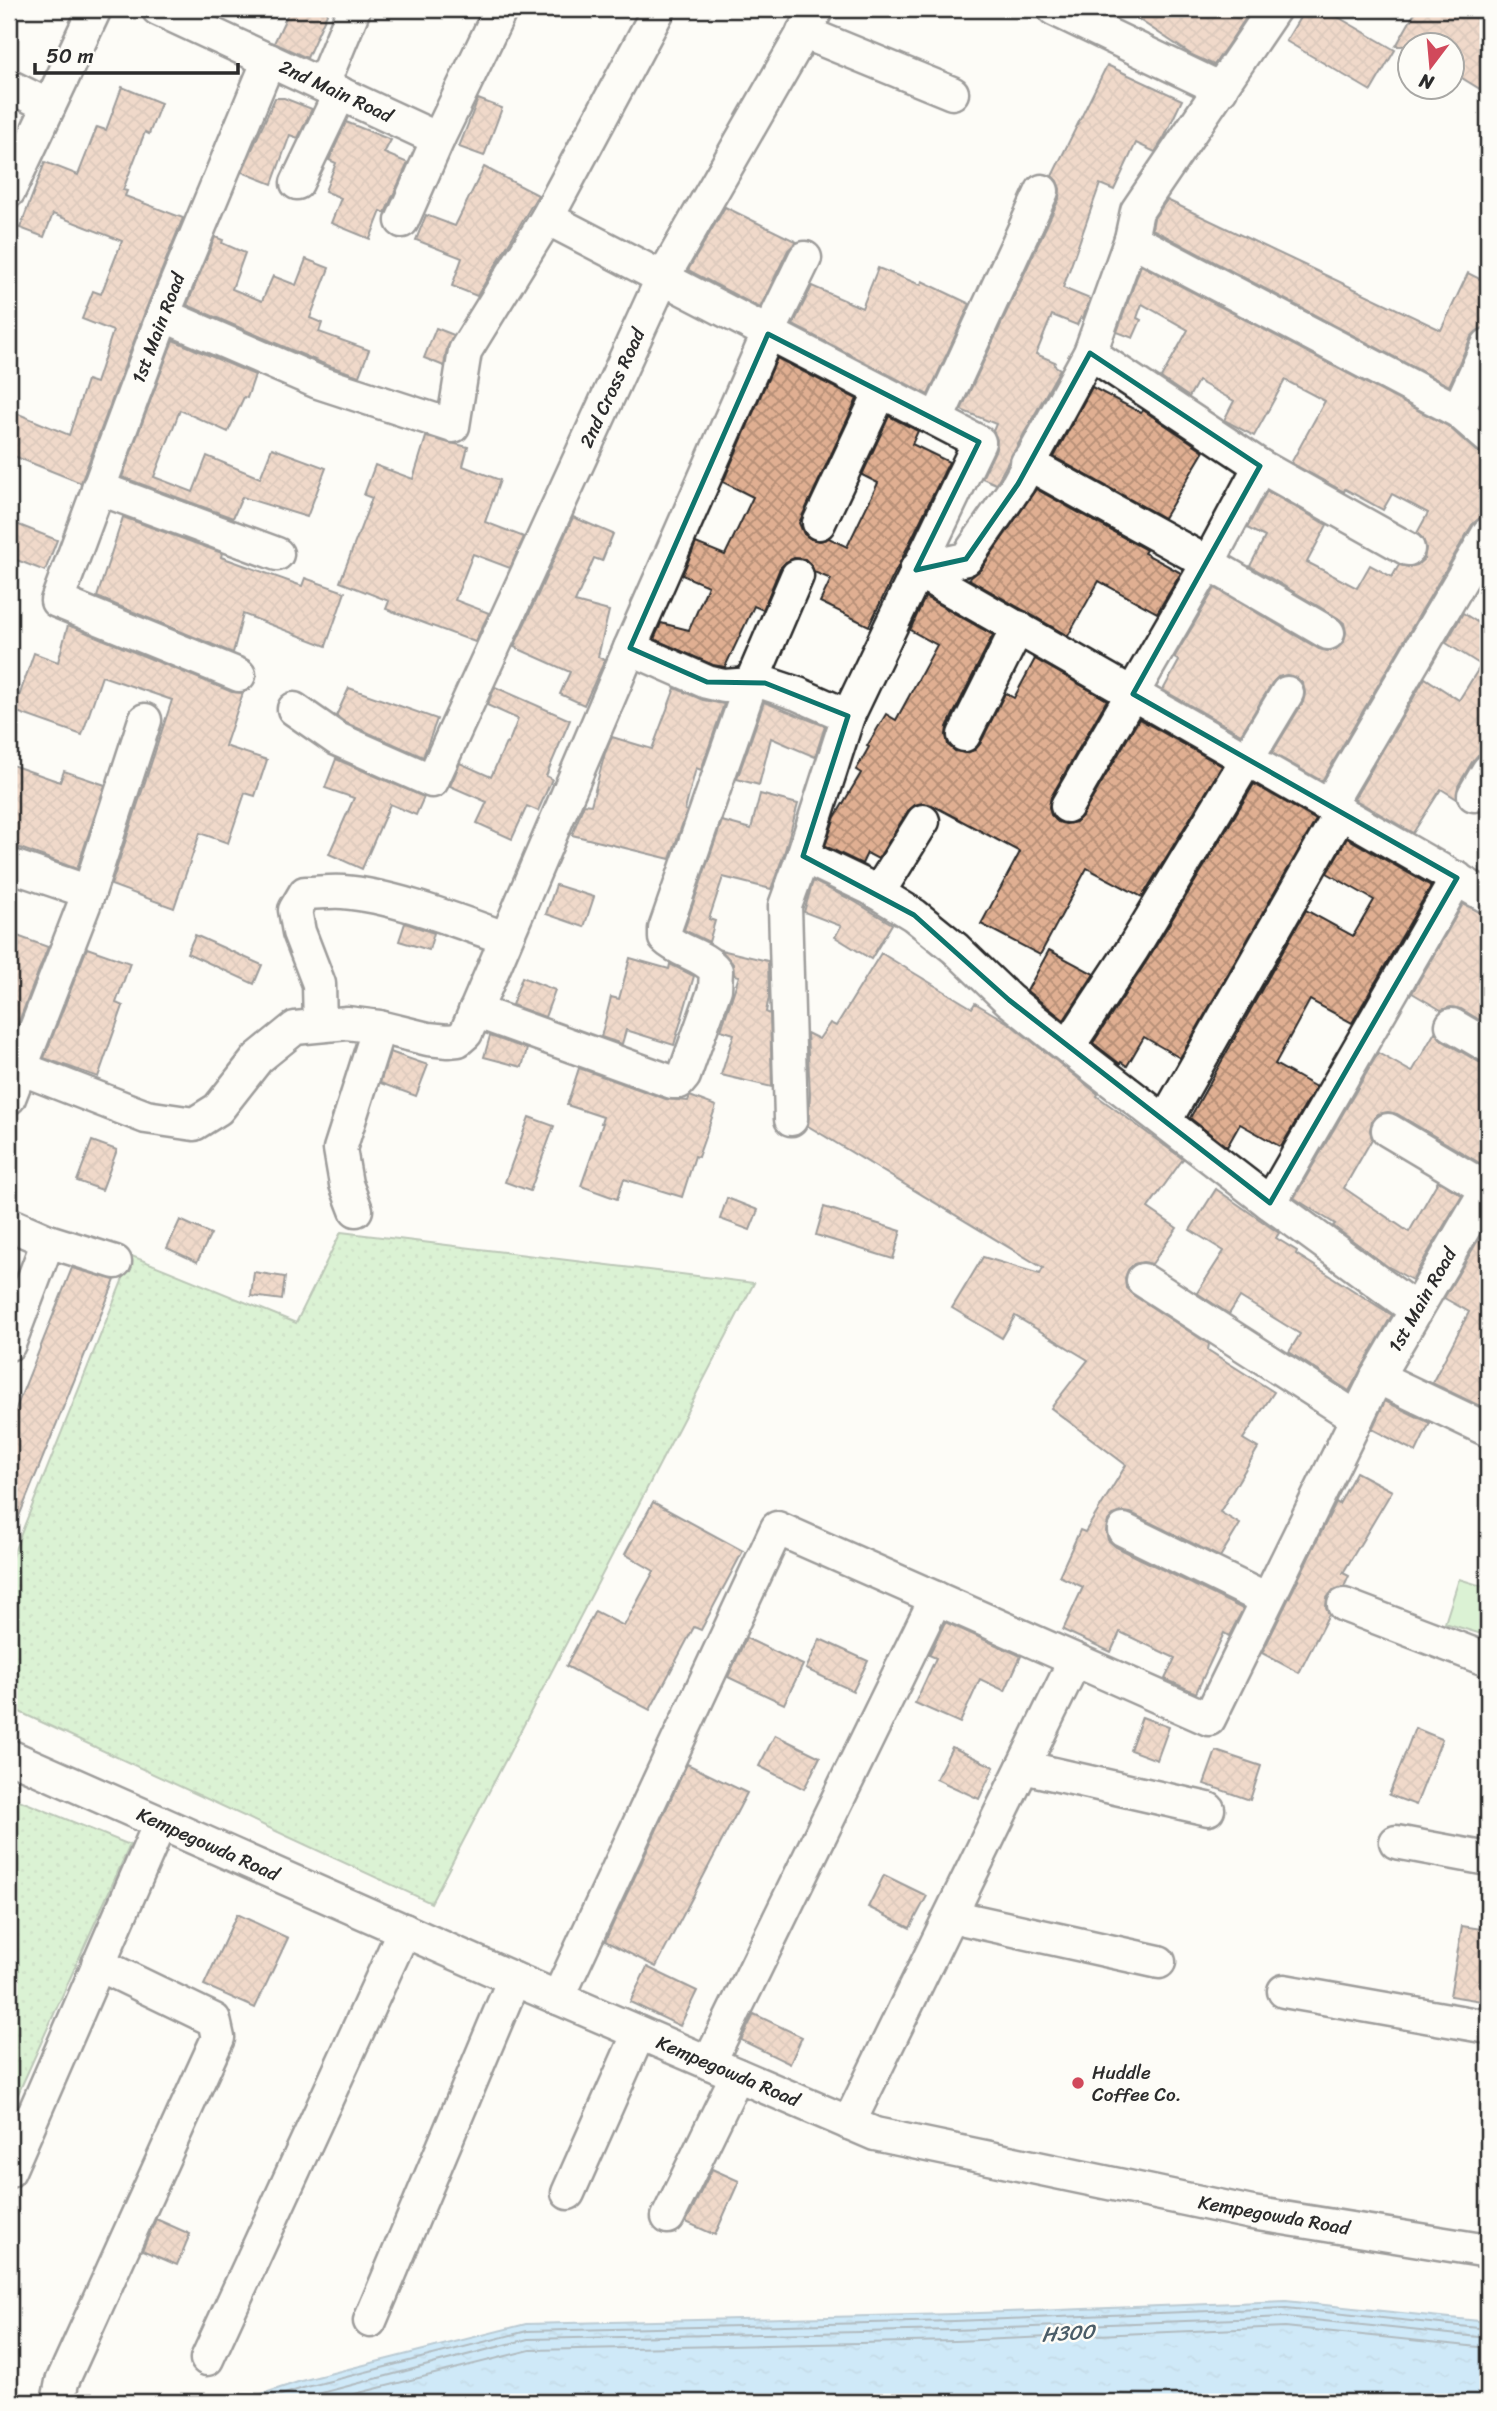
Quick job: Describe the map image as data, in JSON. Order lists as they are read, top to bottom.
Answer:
{
  "streets": {
    "street": [
      "2nd Main Road",
      "1st Main Road",
      "2nd Cross Road",
      "Kempegowda Road"
    ]
  },
  "crossings": [
    ["2nd Main Road", "1st Main Road"]
  ],
  "water": ["H300"],
  "places": ["Huddle Coffee Co."],
  "scale_bar": "50 m",
  "north": "bottom"
}
